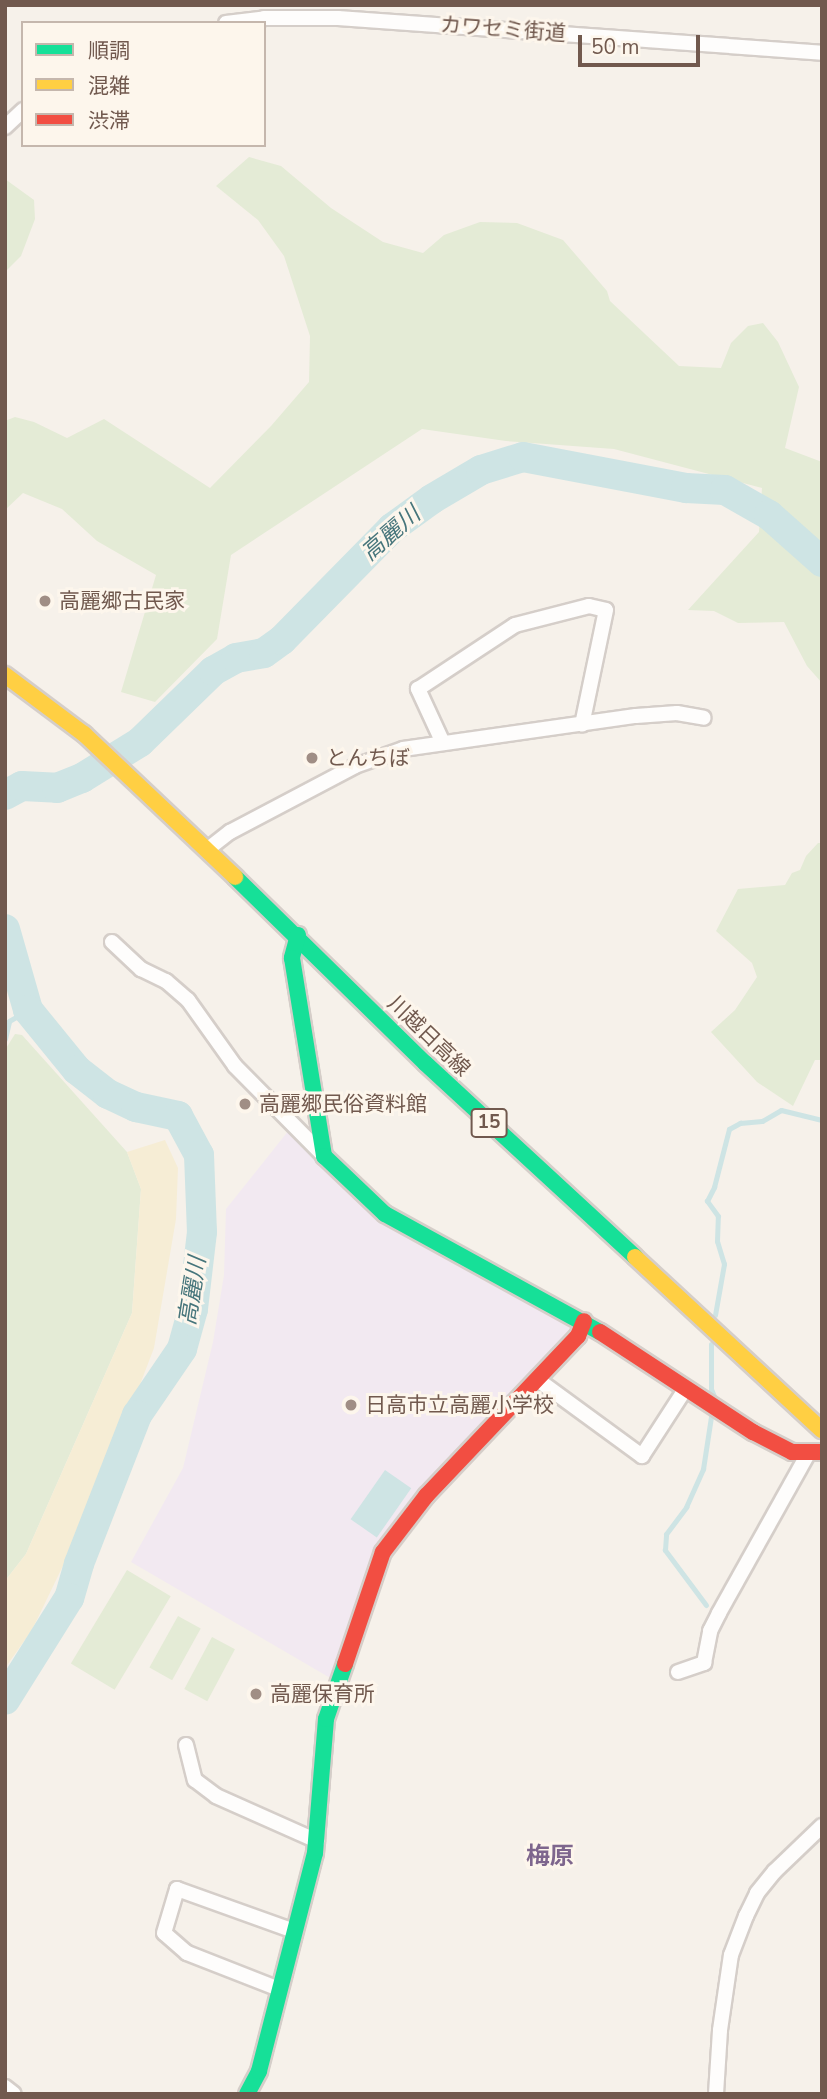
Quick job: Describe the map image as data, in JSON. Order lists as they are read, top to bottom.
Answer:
{
  "streets": {
    "street": ["カワセミ街道", "川越日高線", "15"]
  },
  "districts": ["梅原"],
  "water": ["高麗川"],
  "places": [
    "高麗郷古民家",
    "とんちぼ",
    "高麗郷民俗資料館",
    "日高市立高麗小学校",
    "高麗保育所"
  ],
  "legend": ["順調", "混雑", "渋滞"],
  "scale_bar": "50 m"
}
